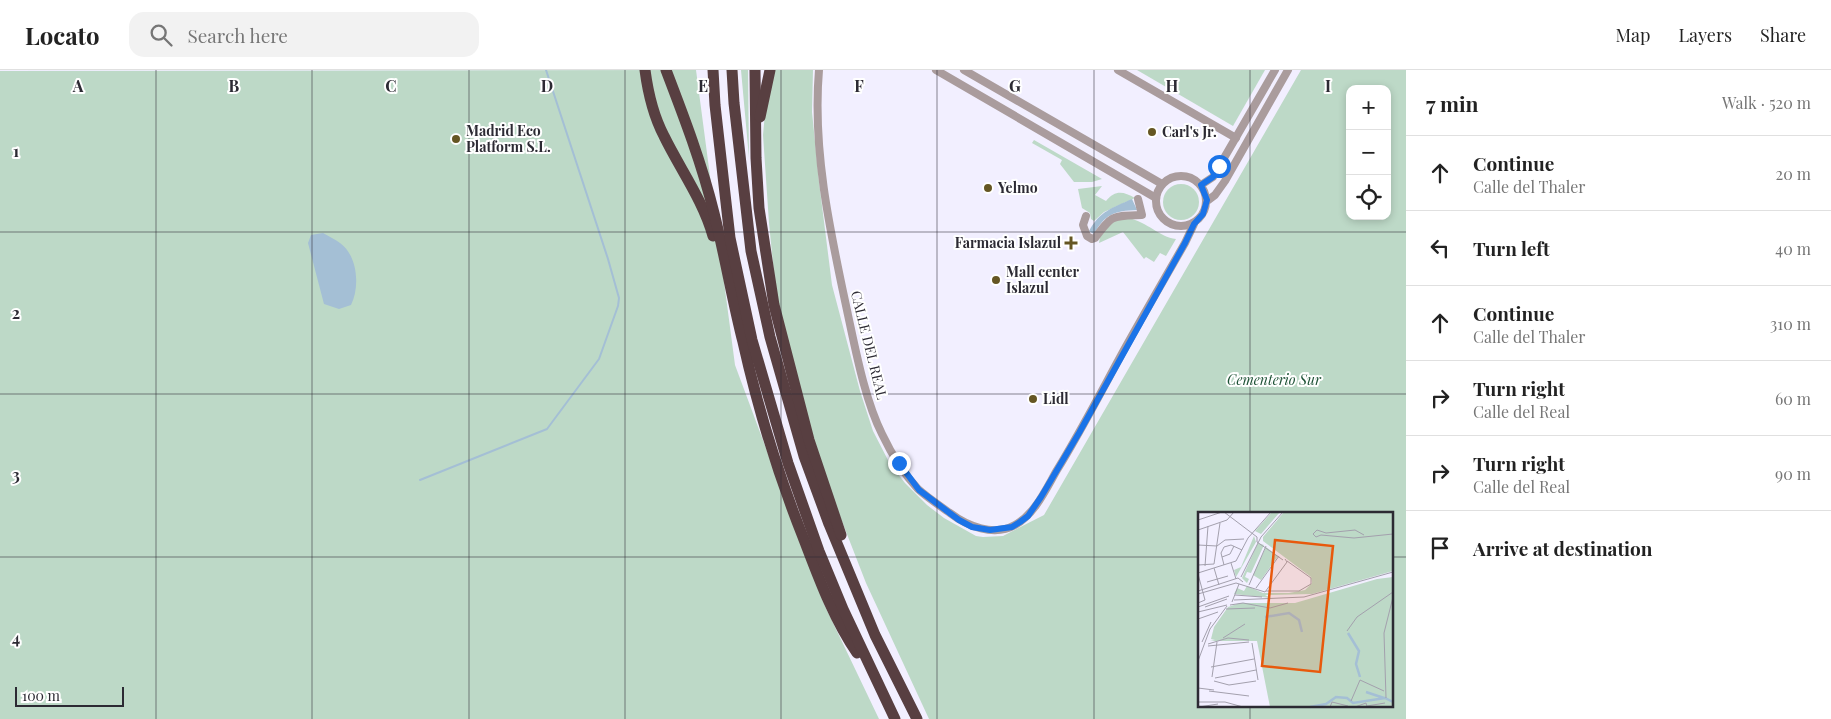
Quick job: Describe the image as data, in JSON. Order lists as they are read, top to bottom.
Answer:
{
  "streets": {
    "street": ["CALLE DEL REAL"]
  },
  "parks": ["Cementerio Sur"],
  "places": {
    "other": [
      "Carl's Jr.",
      "Madrid Eco Platform S.L.",
      "Yelmo",
      "Mall center Islazul",
      "Lidl"
    ],
    "health": ["Farmacia Islazul"]
  },
  "scale_bar": "100 m",
  "page": {
    "header": "Locato",
    "search": "Search here",
    "nav": ["Map", "Layers", "Share"],
    "heading": ["7 min", "Walk · 520 m"],
    "map_buttons": ["+", "−"],
    "list": [
      ["Continue", "Calle del Thaler", "20 m"],
      ["Turn left", "40 m"],
      ["Continue", "Calle del Thaler", "310 m"],
      ["Turn right", "Calle del Real", "60 m"],
      ["Turn right", "Calle del Real", "90 m"],
      "Arrive at destination"
    ],
    "scale": "100 m"
  },
  "grid": {
    "columns": [
      "A",
      "B",
      "C",
      "D",
      "E",
      "F",
      "G",
      "H",
      "I"
    ],
    "rows": [
      "1",
      "2",
      "3",
      "4"
    ]
  }
}
